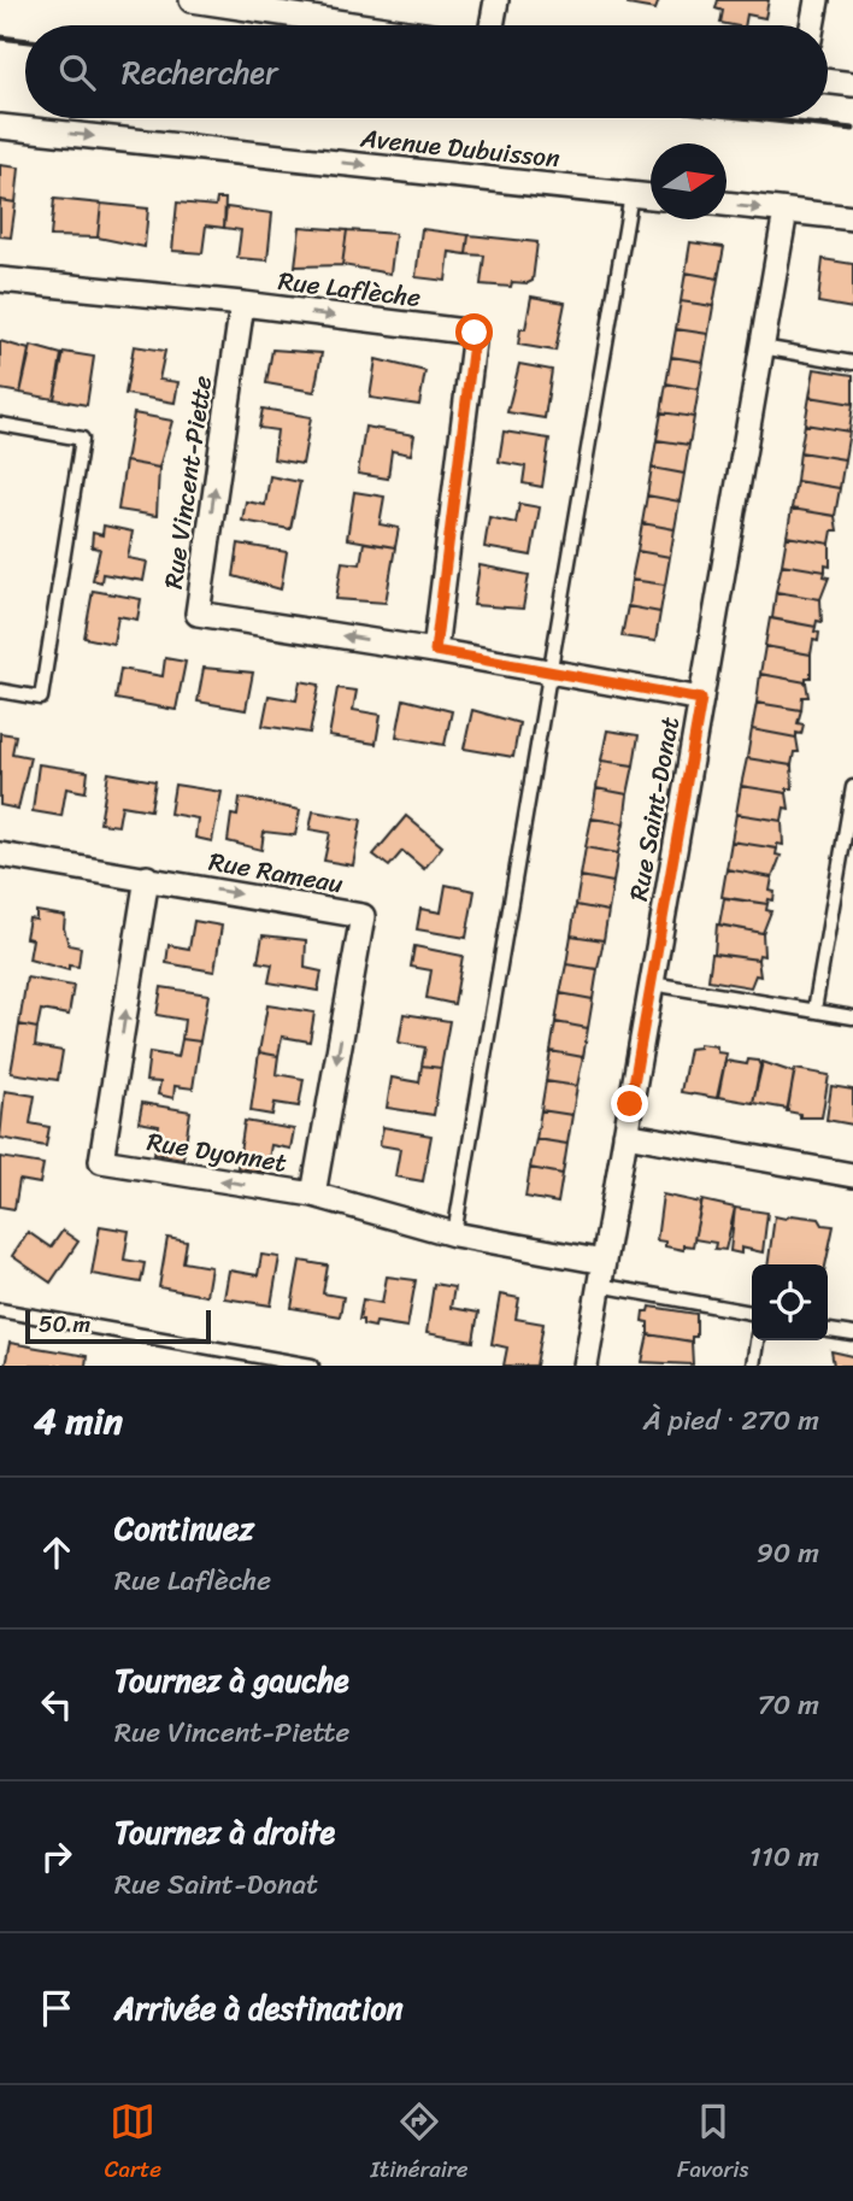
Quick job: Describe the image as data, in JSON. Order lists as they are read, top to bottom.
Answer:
{
  "streets": {
    "street": [
      "Avenue Dubuisson",
      "Rue Laflèche",
      "Rue Vincent-Piette",
      "Rue Saint-Donat",
      "Rue Rameau",
      "Rue Dyonnet"
    ]
  },
  "crossings": [
    ["Rue Laflèche", "Rue Vincent-Piette"],
    ["Rue Vincent-Piette", "Rue Saint-Donat"],
    ["Rue Saint-Donat", "Rue Dyonnet"],
    ["Rue Rameau", "Rue Dyonnet"]
  ],
  "one_way": ["Avenue Dubuisson"],
  "scale_bar": "50 m",
  "north": "right",
  "page": {
    "search": "Rechercher",
    "scale": "50 m",
    "heading": ["4 min", "À pied · 270 m"],
    "list": [
      ["Continuez", "Rue Laflèche", "90 m"],
      ["Tournez à gauche", "Rue Vincent-Piette", "70 m"],
      ["Tournez à droite", "Rue Saint-Donat", "110 m"],
      "Arrivée à destination"
    ],
    "nav": ["Carte", "Itinéraire", "Favoris"]
  }
}
